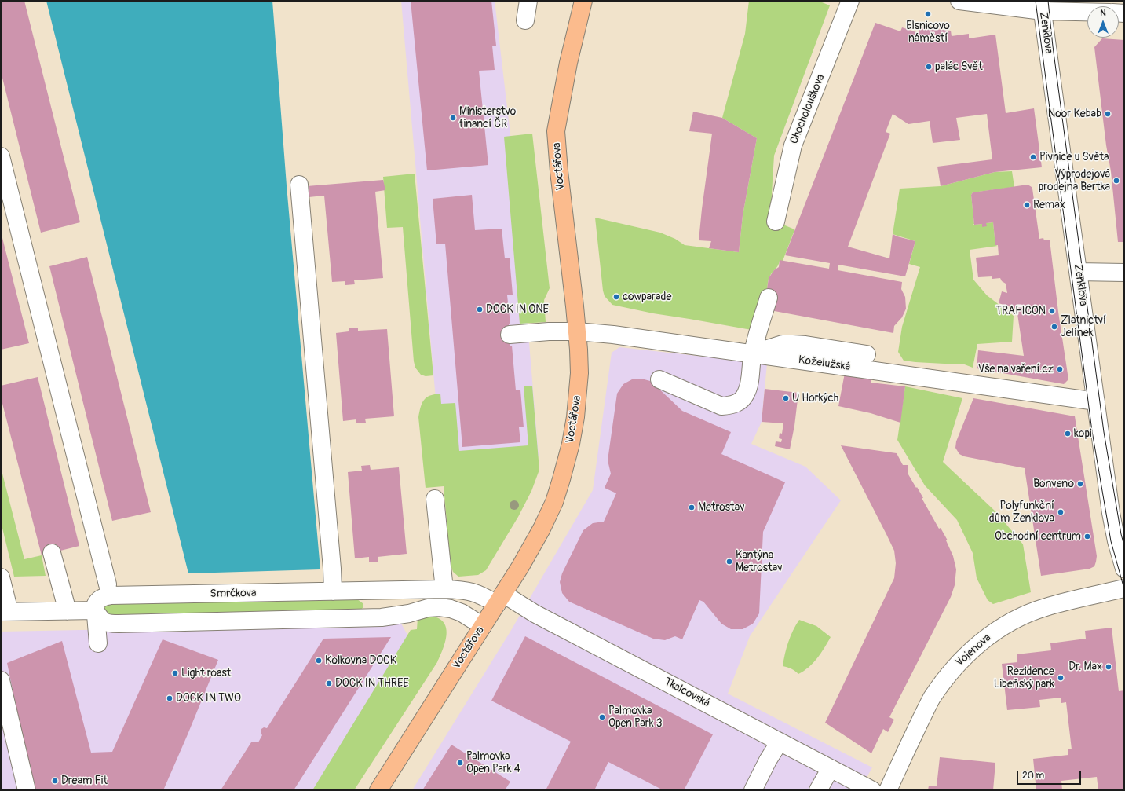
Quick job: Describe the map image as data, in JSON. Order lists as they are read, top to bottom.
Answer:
{
  "streets": {
    "main road": ["Voctářova"],
    "street": [
      "Zenklova",
      "Chocholouškova",
      "Koželužská",
      "Smrčkova",
      "Vojenova",
      "Tkalcovská"
    ]
  },
  "crossings": [
    ["Zenklova", "Koželužská"],
    ["Voctářova", "Koželužská"],
    ["Voctářova", "Smrčkova"],
    ["Voctářova", "Tkalcovská"],
    ["Smrčkova", "Tkalcovská"]
  ],
  "places": [
    "Elsnicovo náměstí",
    "palác Svět",
    "Noor Kebab",
    "Ministerstvo financí ČR",
    "Pivnice u Světa",
    "Výprodejová prodejna Bertka",
    "Remax",
    "cowparade",
    "DOCK IN ONE",
    "TRAFICON",
    "Zlatnictví Jelínek",
    "Vše na vaření.cz",
    "U Horkých",
    "kopi",
    "Bonveno",
    "Metrostav",
    "Polyfunkční dům Zenklova",
    "Obchodní centrum",
    "Kantýna Metrostav",
    "Kolkovna DOCK",
    "Dr. Max",
    "Light roast",
    "Rezidence Libeňský park",
    "DOCK IN THREE",
    "DOCK IN TWO",
    "Palmovka Open Park 3",
    "Palmovka Open Park 4",
    "Dream Fit"
  ],
  "scale_bar": "20 m",
  "north": "top"
}
